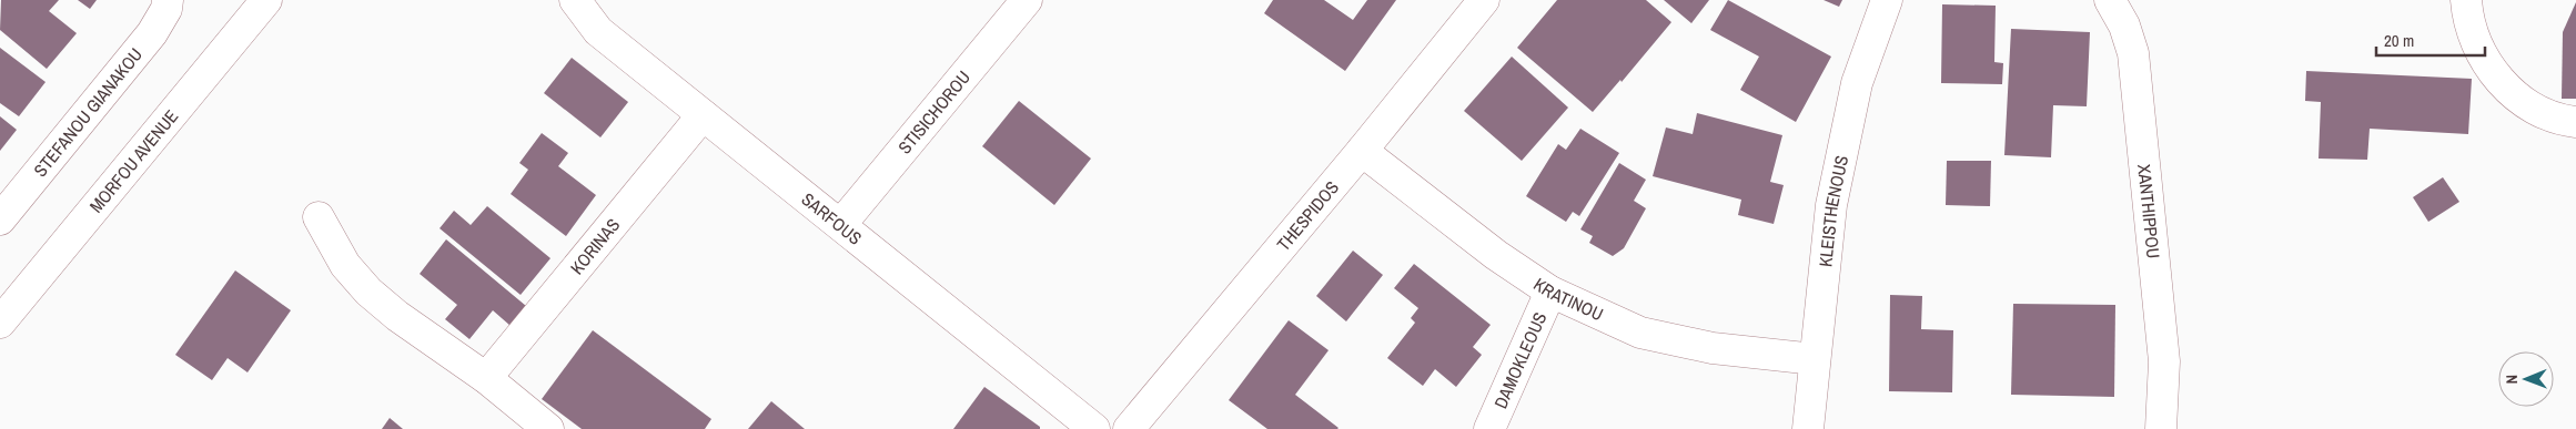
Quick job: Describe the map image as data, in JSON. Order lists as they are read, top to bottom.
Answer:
{
  "streets": {
    "street": [
      "STEFANOU GIANAKOU",
      "STISICHOROU",
      "MORFOU AVENUE",
      "KLEISTHENOUS",
      "XANTHIPPOU",
      "THESPIDOS",
      "SARFOUS",
      "KORINAS",
      "KRATINOU",
      "DAMOKLEOUS"
    ]
  },
  "crossings": [
    ["STISICHOROU", "SARFOUS"],
    ["KLEISTHENOUS", "KRATINOU"],
    ["THESPIDOS", "KRATINOU"],
    ["SARFOUS", "KORINAS"],
    ["KRATINOU", "DAMOKLEOUS"]
  ],
  "scale_bar": "20 m",
  "north": "left"
}
